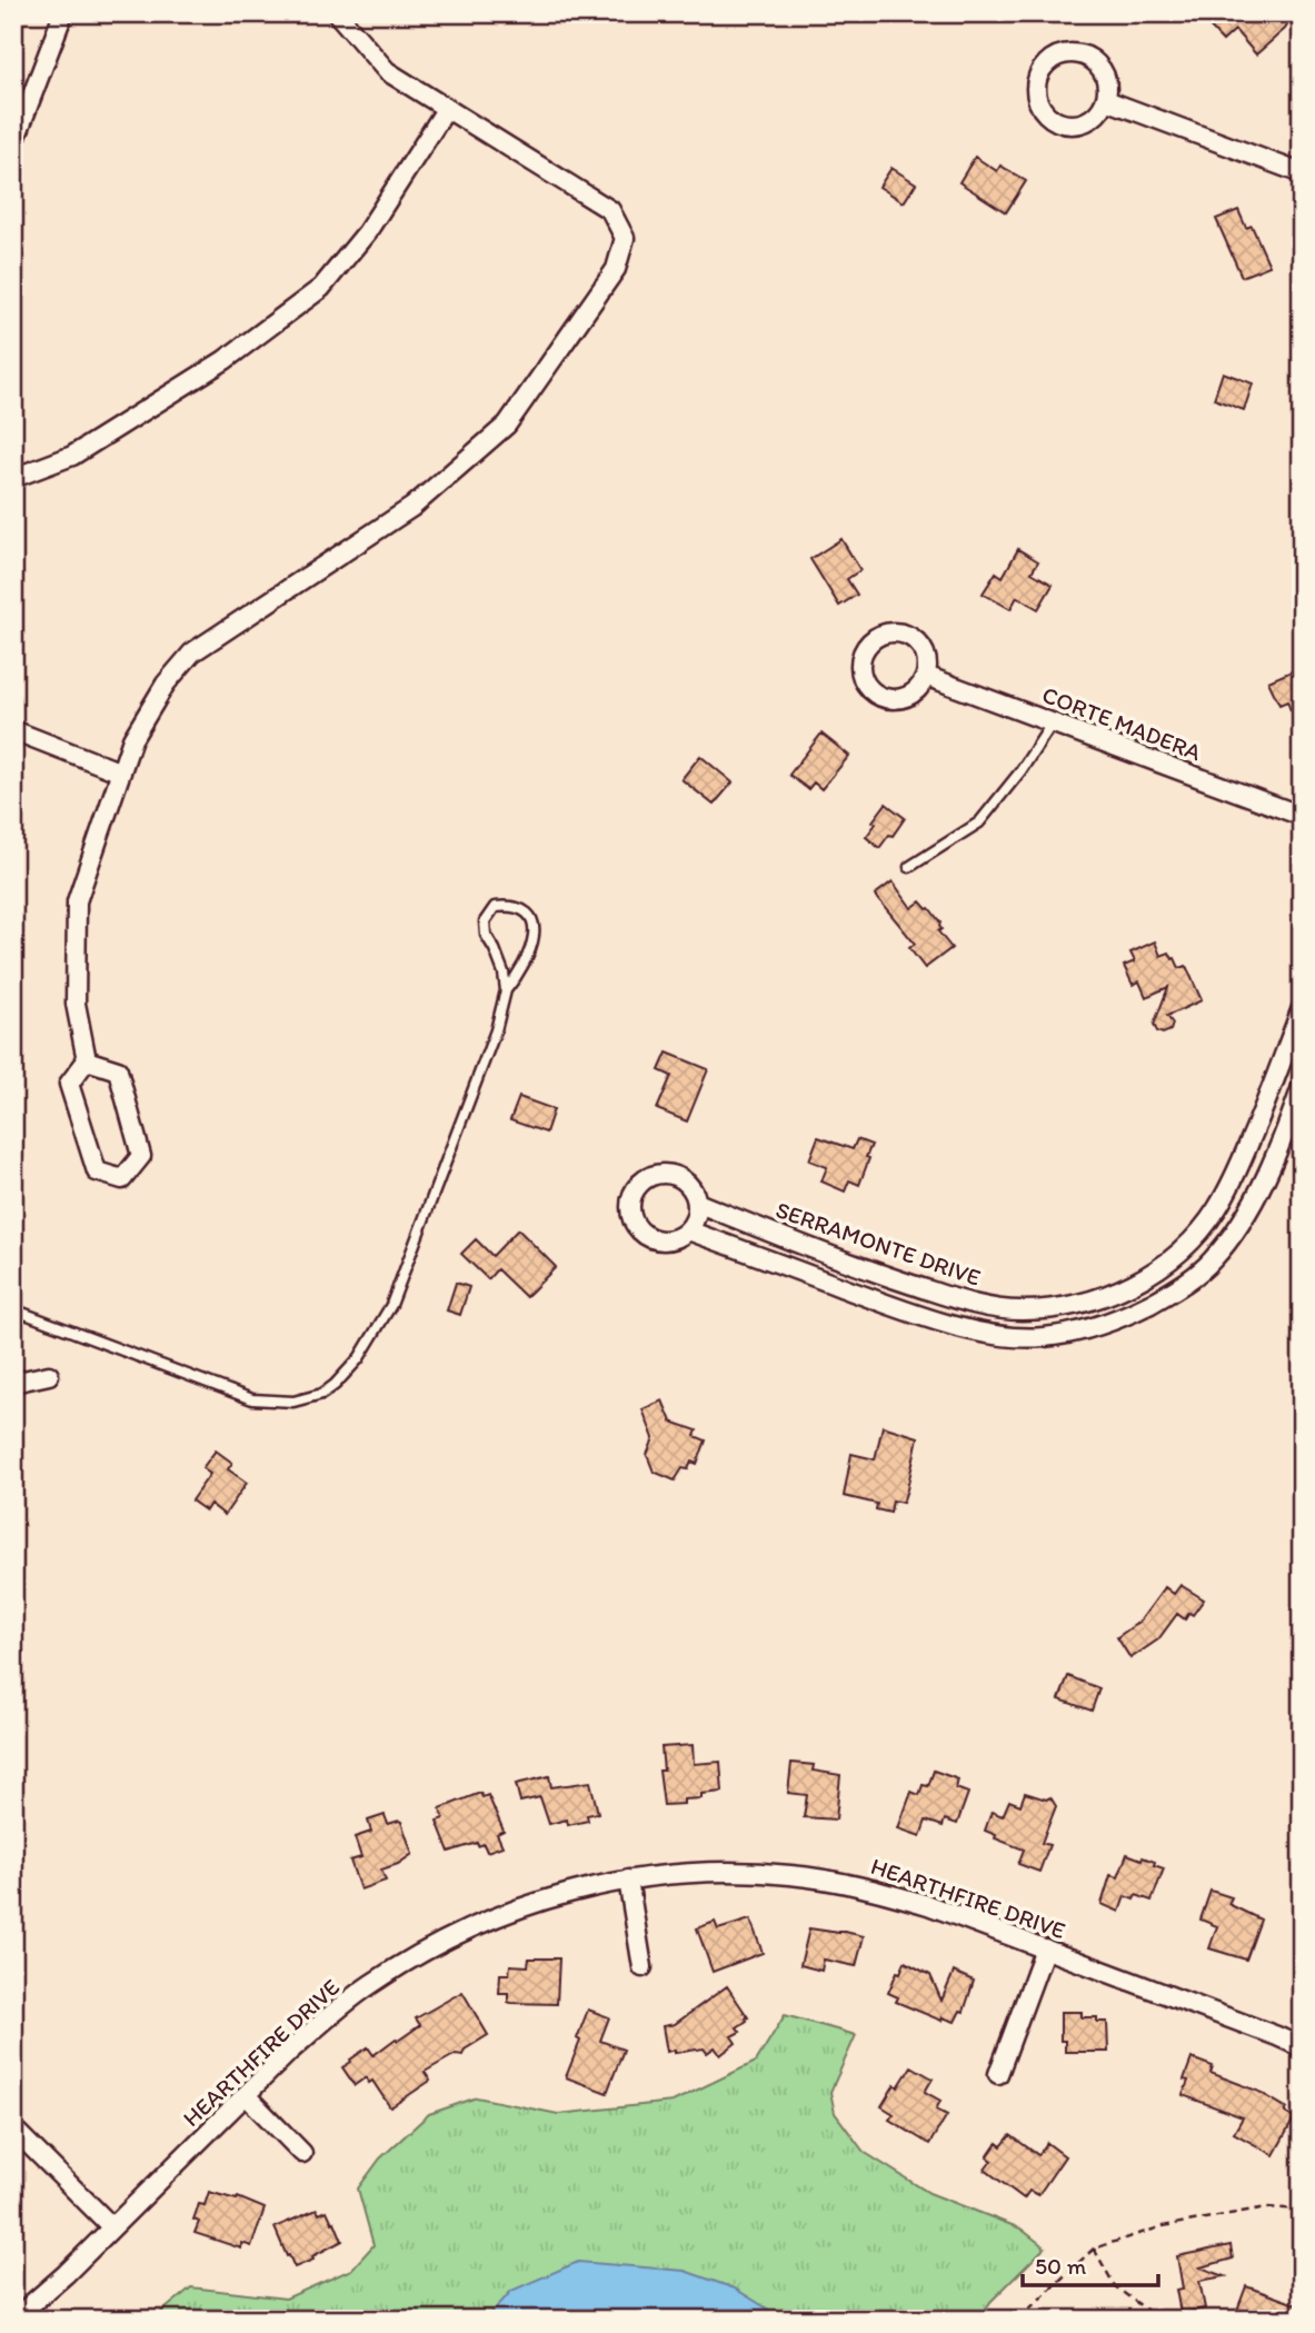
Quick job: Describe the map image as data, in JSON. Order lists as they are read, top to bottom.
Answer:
{
  "streets": {
    "street": ["CORTE MADERA", "SERRAMONTE DRIVE", "HEARTHFIRE DRIVE"]
  },
  "scale_bar": "50 m"
}
